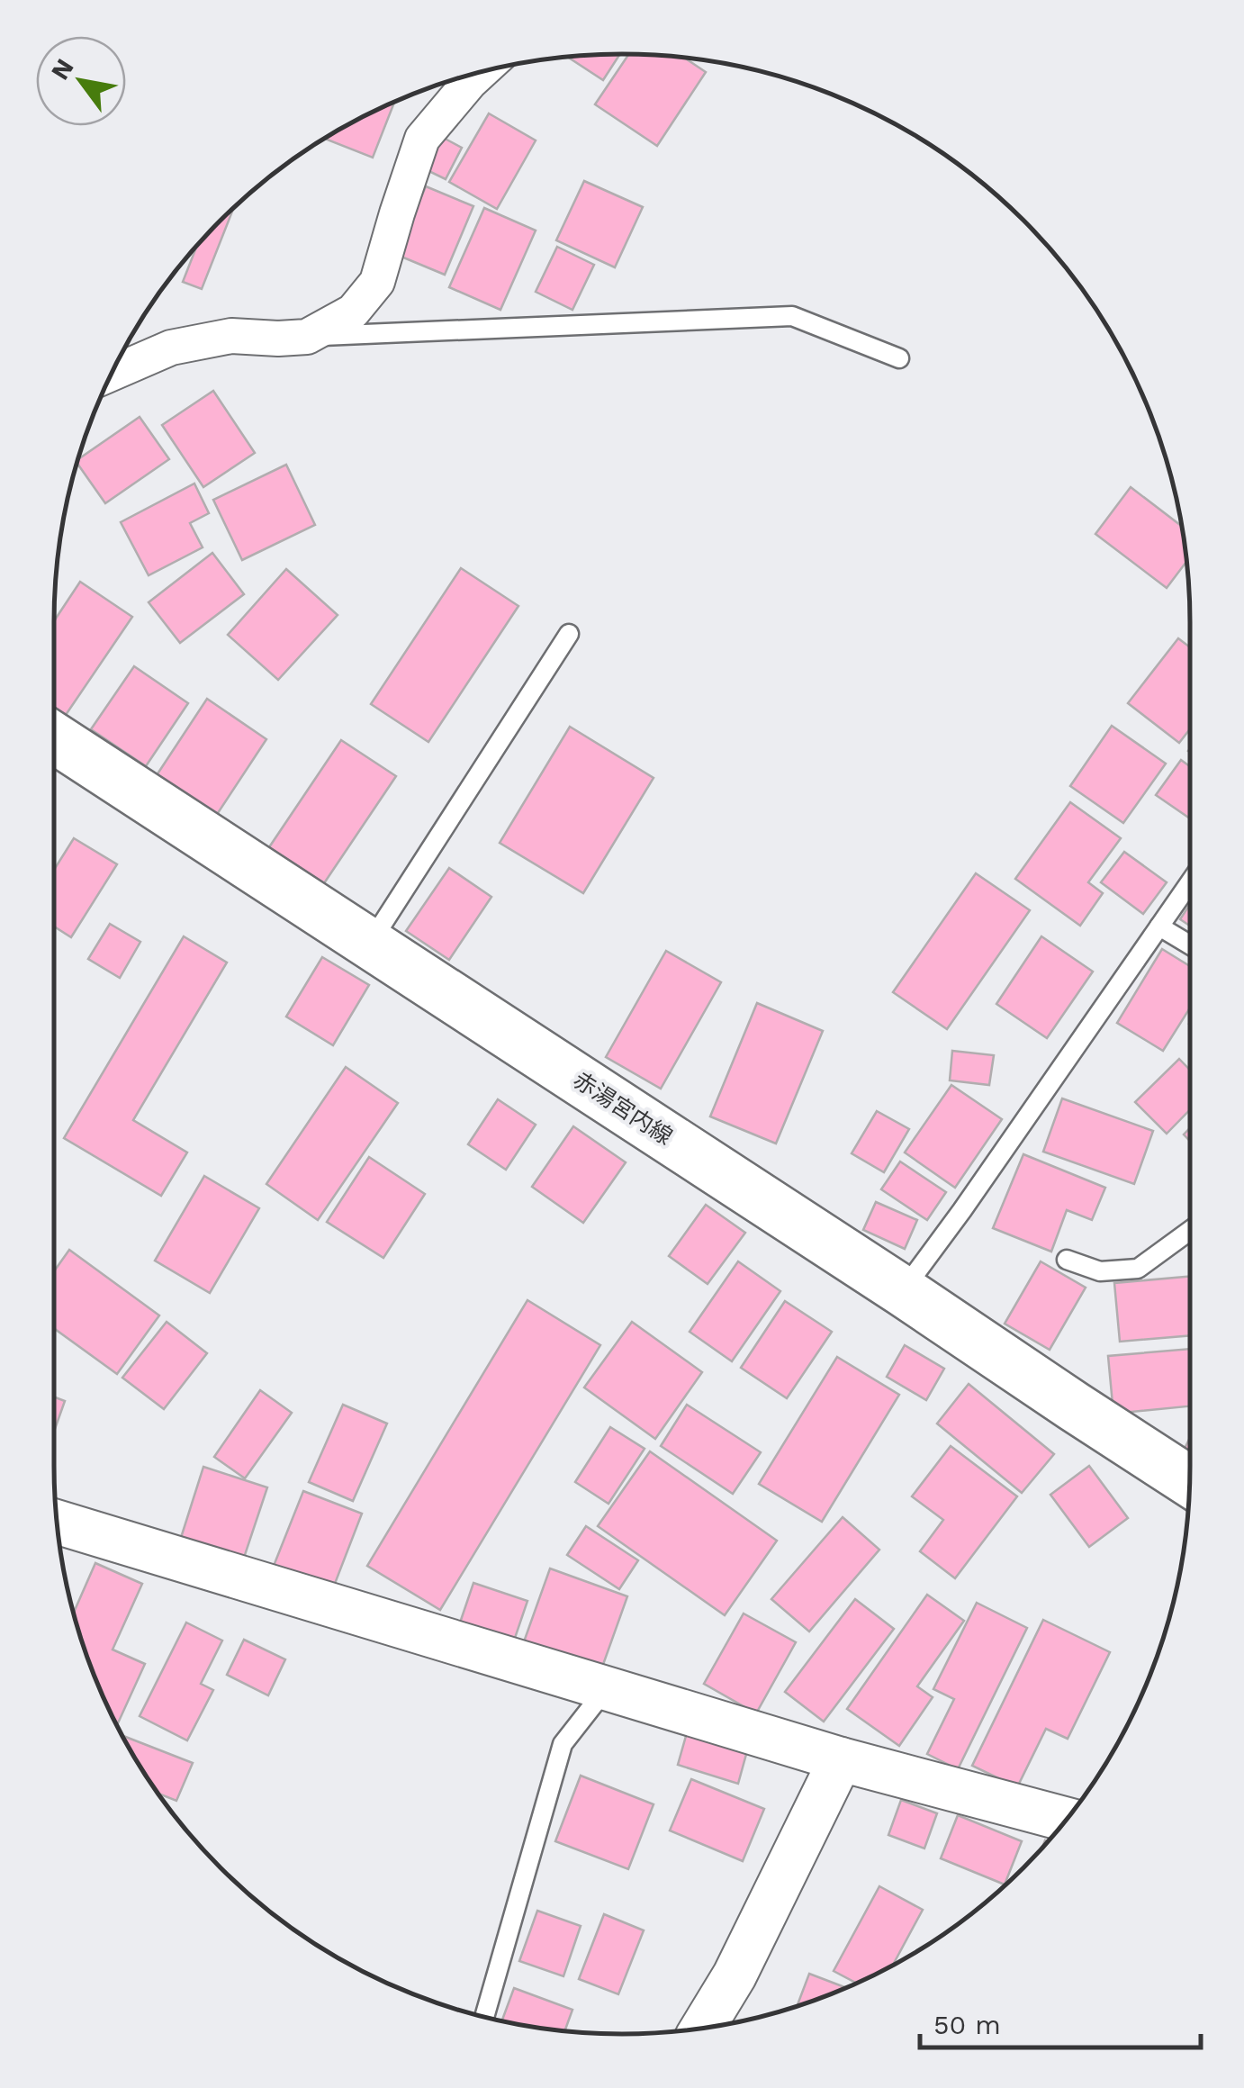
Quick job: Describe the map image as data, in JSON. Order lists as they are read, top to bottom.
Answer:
{
  "streets": {
    "main road": ["赤湯宮内線"]
  },
  "scale_bar": "50 m",
  "north": "top left"
}
